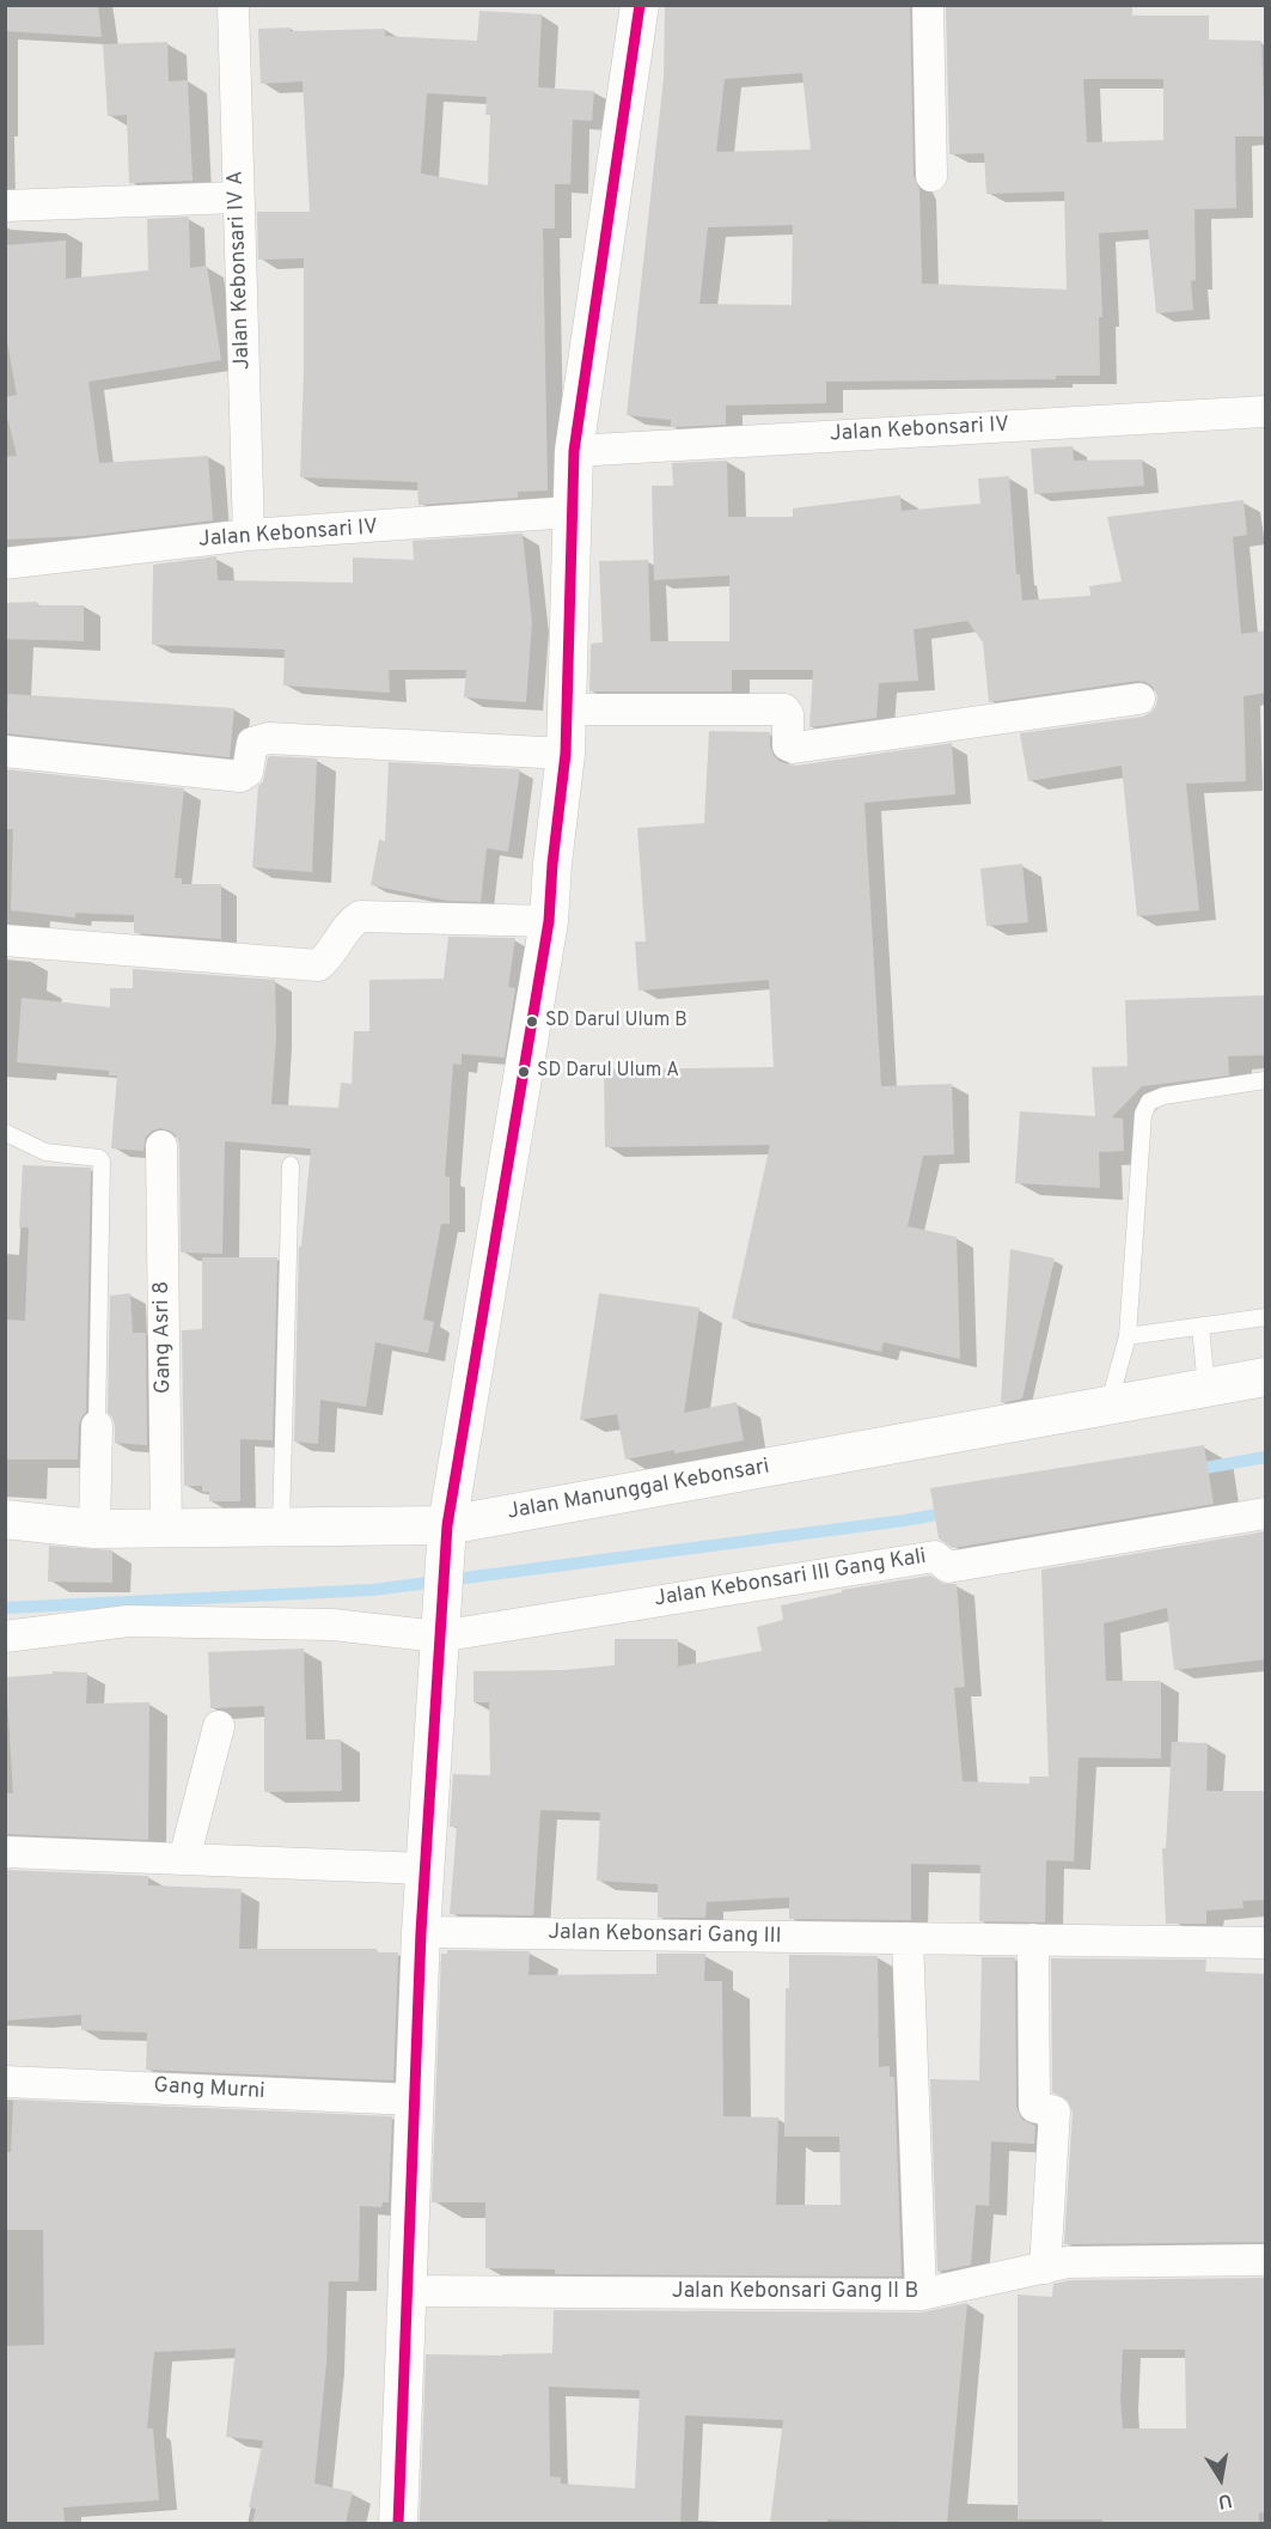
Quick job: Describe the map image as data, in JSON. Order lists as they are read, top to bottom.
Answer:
{
  "streets": {
    "street": [
      "Jalan Kebonsari IV A",
      "Jalan Kebonsari IV",
      "Gang Asri 8",
      "Jalan Manunggal Kebonsari",
      "Jalan Kebonsari III Gang Kali",
      "Jalan Kebonsari Gang III",
      "Gang Murni",
      "Jalan Kebonsari Gang II B"
    ]
  },
  "crossings": [
    ["Jalan Kebonsari IV A", "Jalan Kebonsari IV"],
    ["Gang Asri 8", "Jalan Manunggal Kebonsari"]
  ],
  "places": ["SD Darul Ulum B", "SD Darul Ulum A"],
  "north": "bottom"
}
